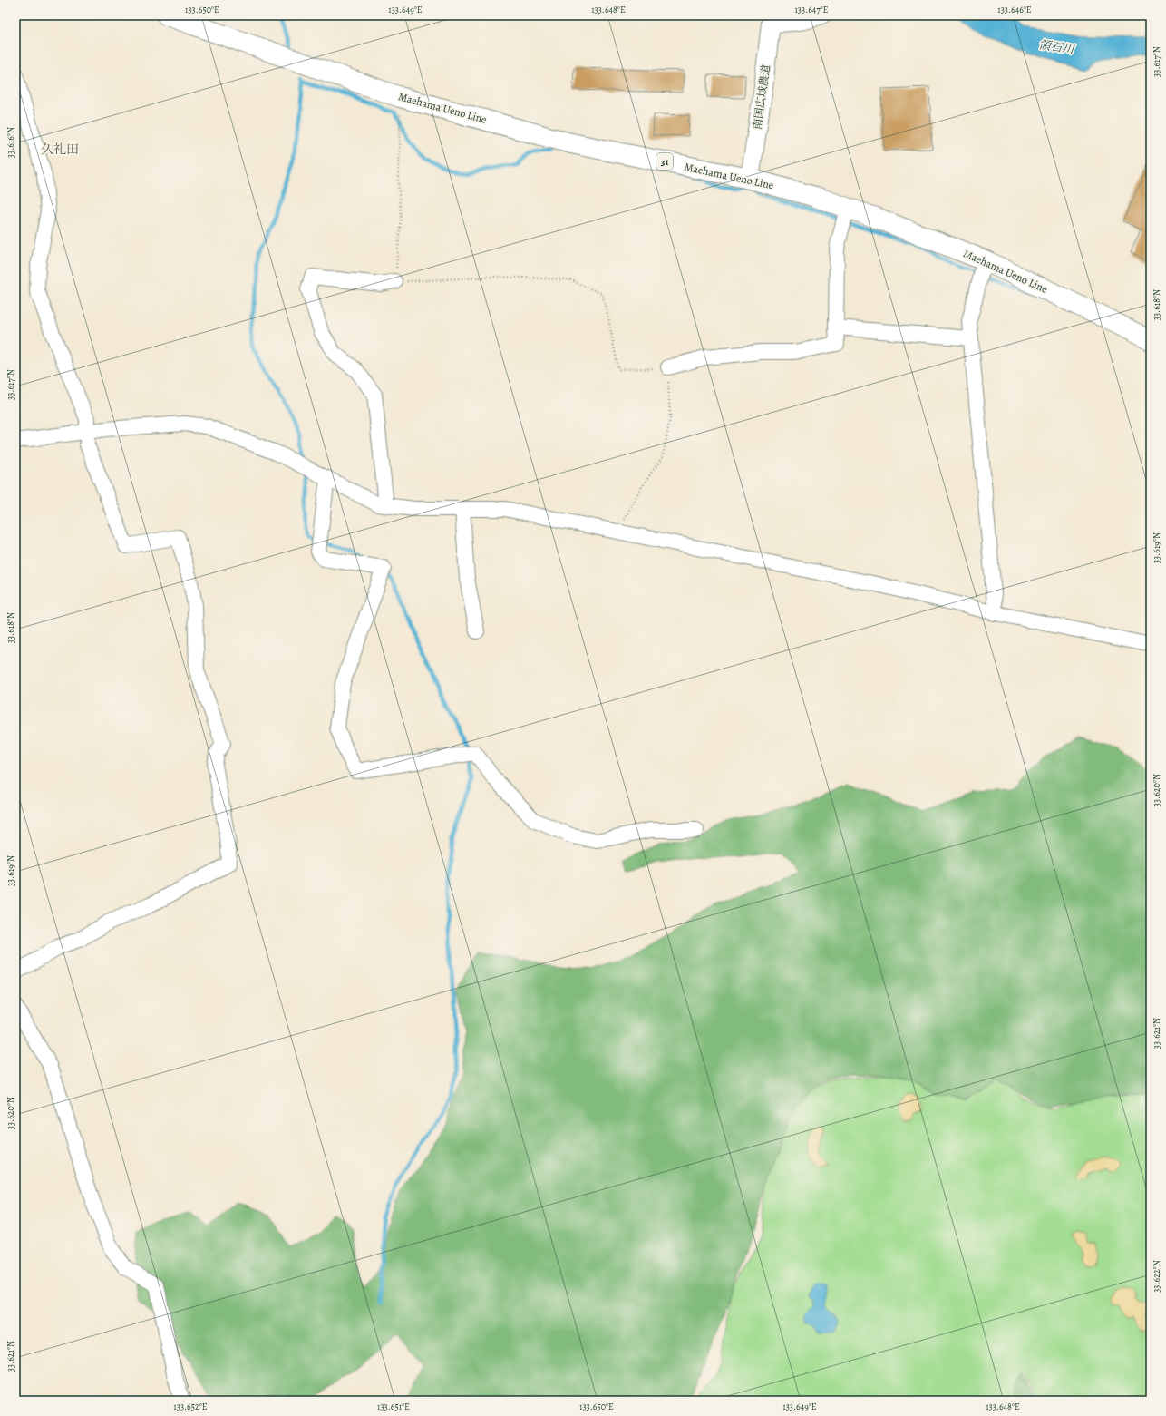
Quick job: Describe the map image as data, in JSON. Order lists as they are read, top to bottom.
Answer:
{
  "streets": {
    "main road": ["Maehama Ueno Line", "31"],
    "street": ["南国広域農道"]
  },
  "crossings": [
    ["南国広域農道", "Maehama Ueno Line"]
  ],
  "districts": ["久礼田"],
  "water": ["領石川"],
  "coordinates": [
    "133.650°E",
    "133.649°E",
    "133.648°E",
    "133.647°E",
    "133.646°E",
    "33.617°N",
    "33.616°N",
    "33.618°N",
    "33.619°N",
    "33.620°N",
    "33.621°N",
    "33.622°N",
    "133.652°E",
    "133.651°E"
  ]
}
